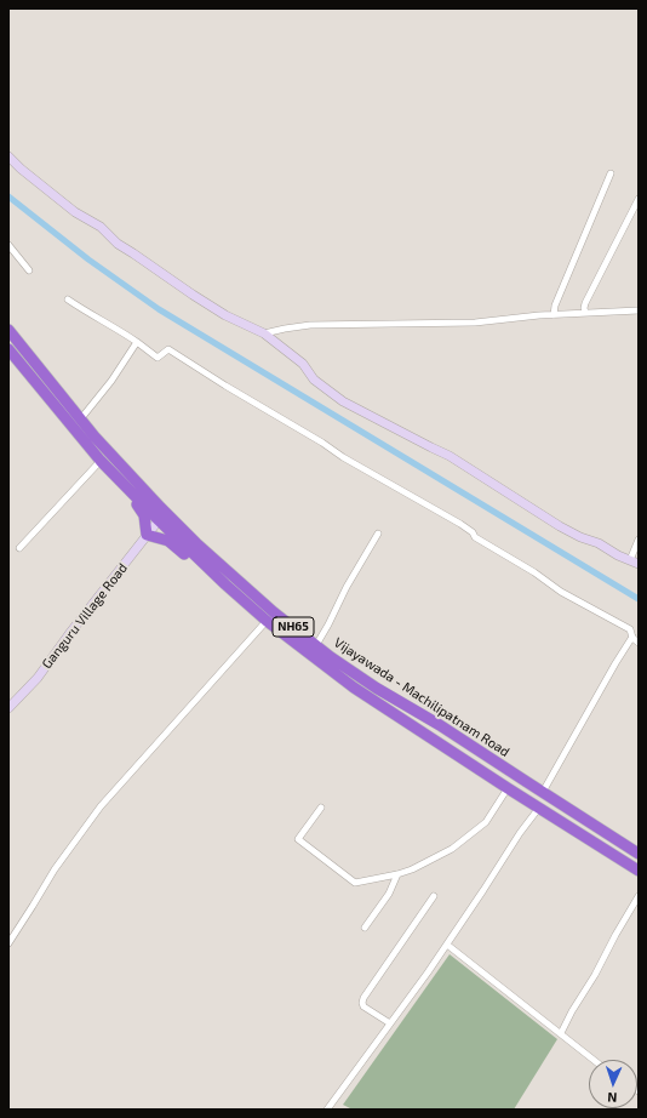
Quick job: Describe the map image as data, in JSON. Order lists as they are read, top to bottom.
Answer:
{
  "streets": {
    "highway": ["NH65", "Vijayawada - Machilipatnam Road"],
    "street": ["Ganguru Village Road"]
  },
  "crossings": [
    ["Ganguru Village Road", "Vijayawada - Machilipatnam Road"]
  ],
  "north": "bottom"
}
